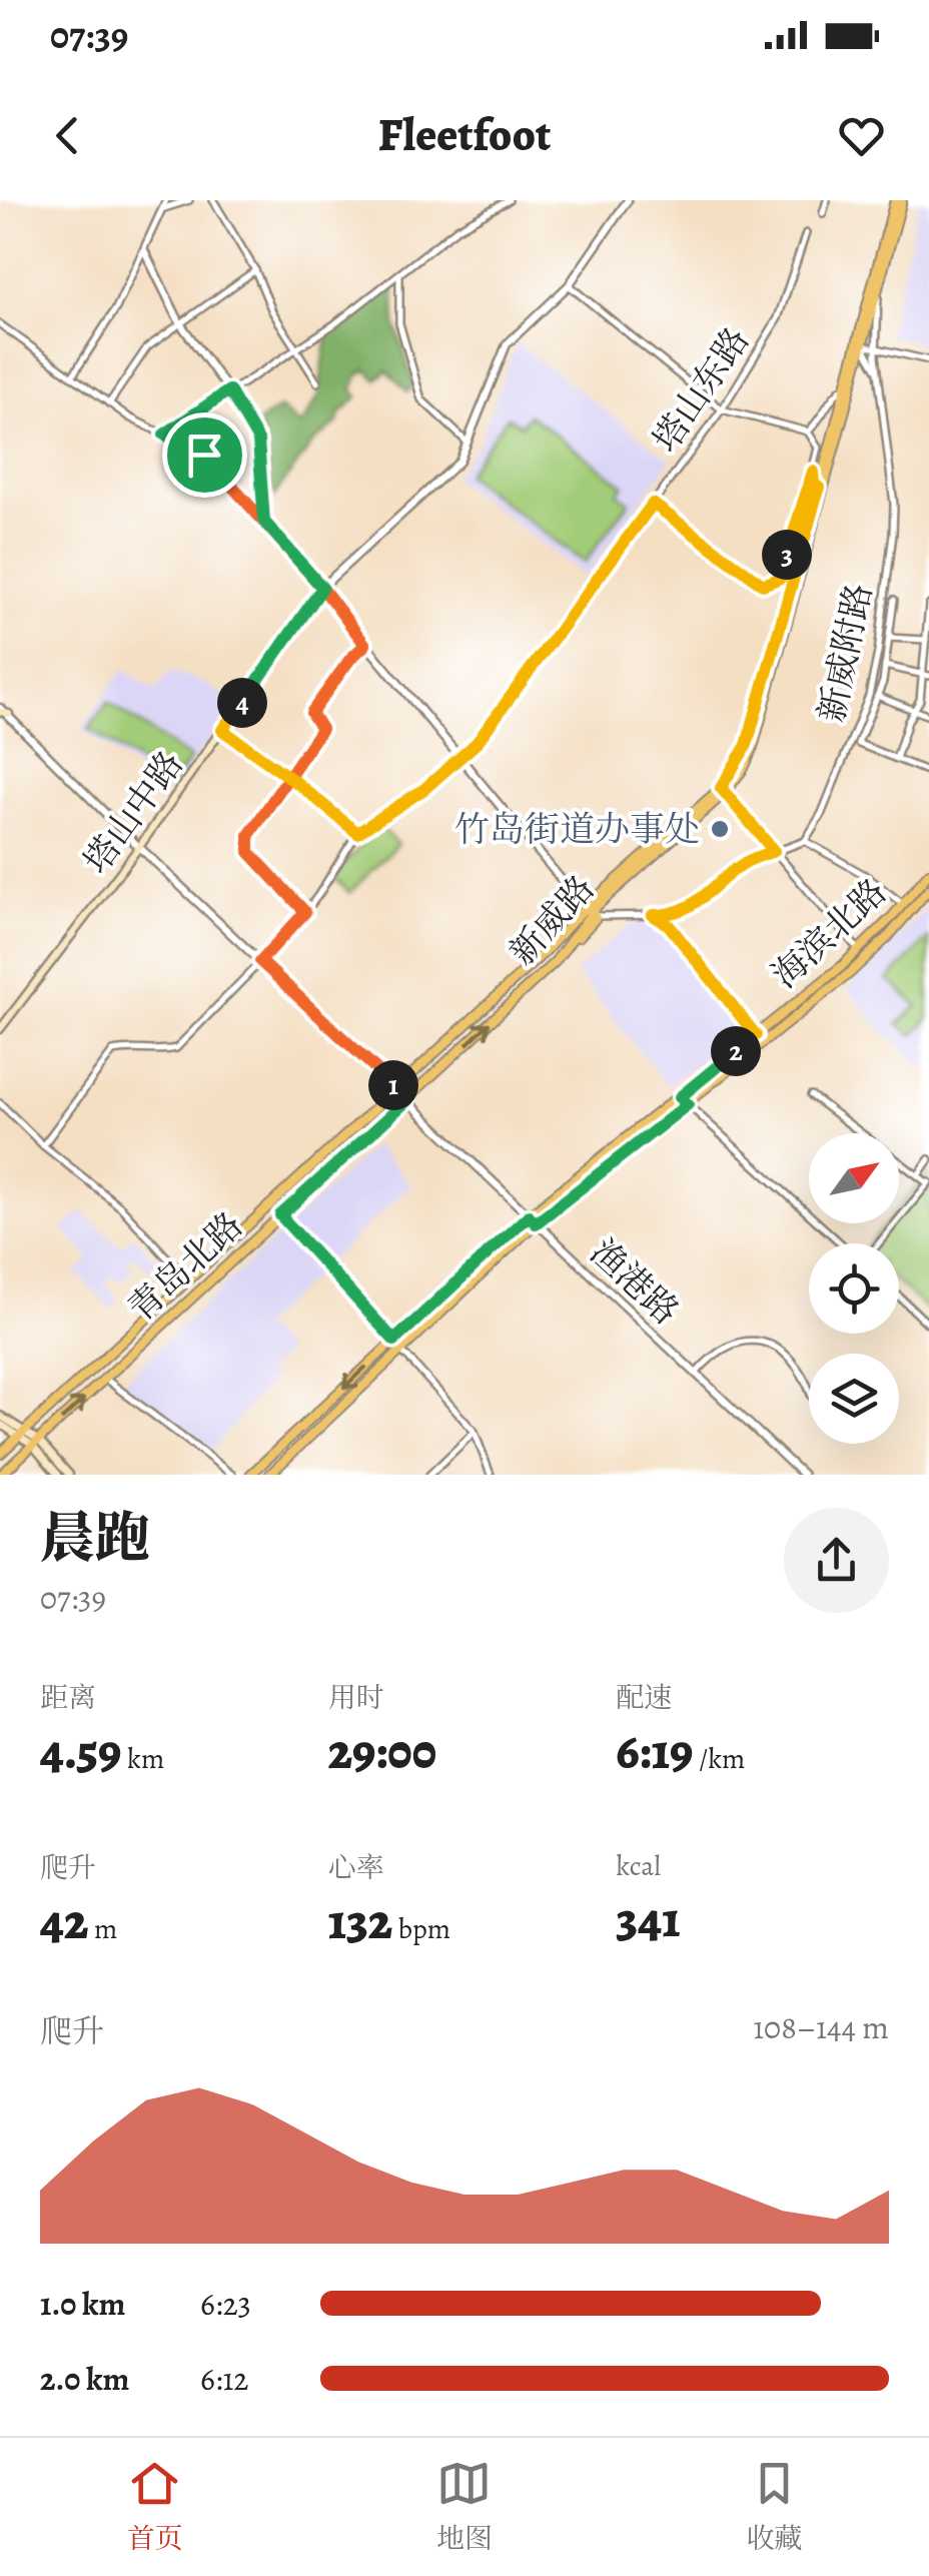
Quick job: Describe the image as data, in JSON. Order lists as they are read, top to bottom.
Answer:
{
  "streets": {
    "main road": [
      "塔山中路",
      "新威路",
      "海滨北路",
      "青岛北路"
    ],
    "street": ["塔山东路", "新威附路", "渔港路"]
  },
  "crossings": [
    ["塔山东路", "渔港路"],
    ["新威附路", "新威路"],
    ["塔山中路", "渔港路"],
    ["新威路", "青岛北路"],
    ["新威路", "渔港路"],
    ["海滨北路", "渔港路"],
    ["青岛北路", "渔港路"]
  ],
  "places": ["竹岛街道办事处"],
  "north": "top right",
  "page": {
    "status": "07:39",
    "header": "Fleetfoot",
    "pins": [
      "3",
      "4",
      "2",
      "1"
    ],
    "heading": ["晨跑", "07:39"],
    "stats": [
      ["距离", "4.59 km"],
      ["用时", "29:00"],
      ["配速", "6:19 /km"],
      ["爬升", "42 m"],
      ["心率", "132 bpm"],
      ["kcal", "341"]
    ],
    "chart": ["爬升", "108–144 m"],
    "list": [
      {
        "name": "1.0 km",
        "note": "6:23"
      },
      {
        "name": "2.0 km",
        "note": "6:12"
      }
    ],
    "tabs": ["首页", "地图", "收藏"]
  }
}
